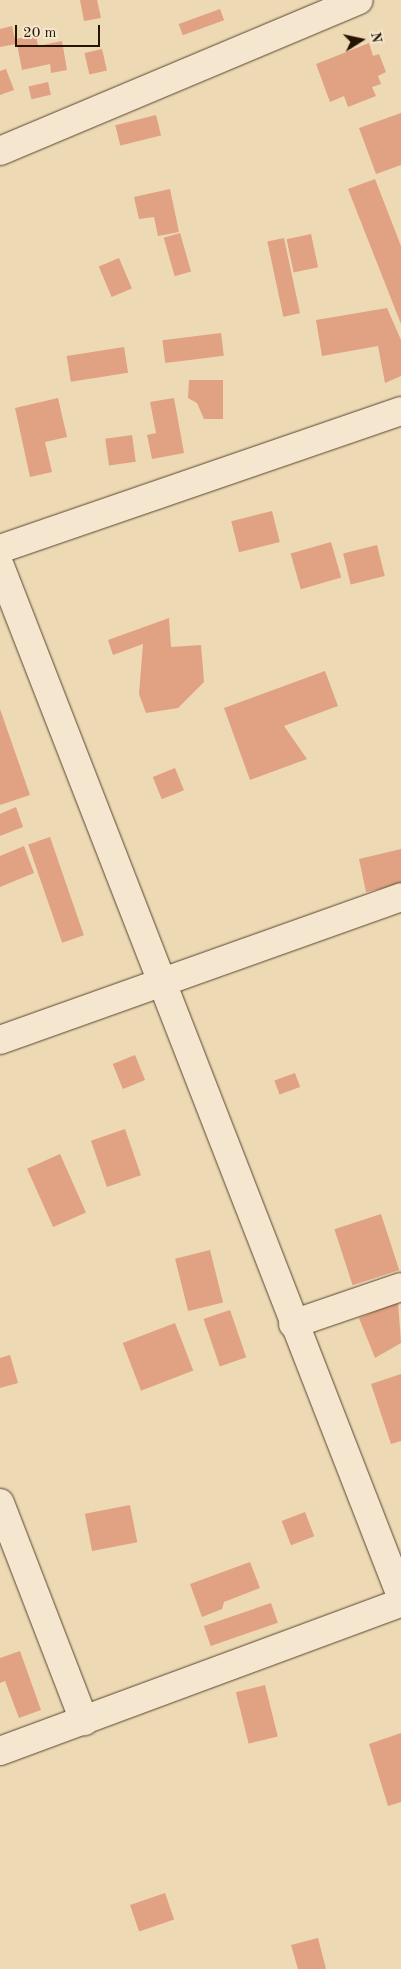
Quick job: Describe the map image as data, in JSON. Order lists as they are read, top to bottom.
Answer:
{
  "scale_bar": "20 m",
  "north": "right"
}
